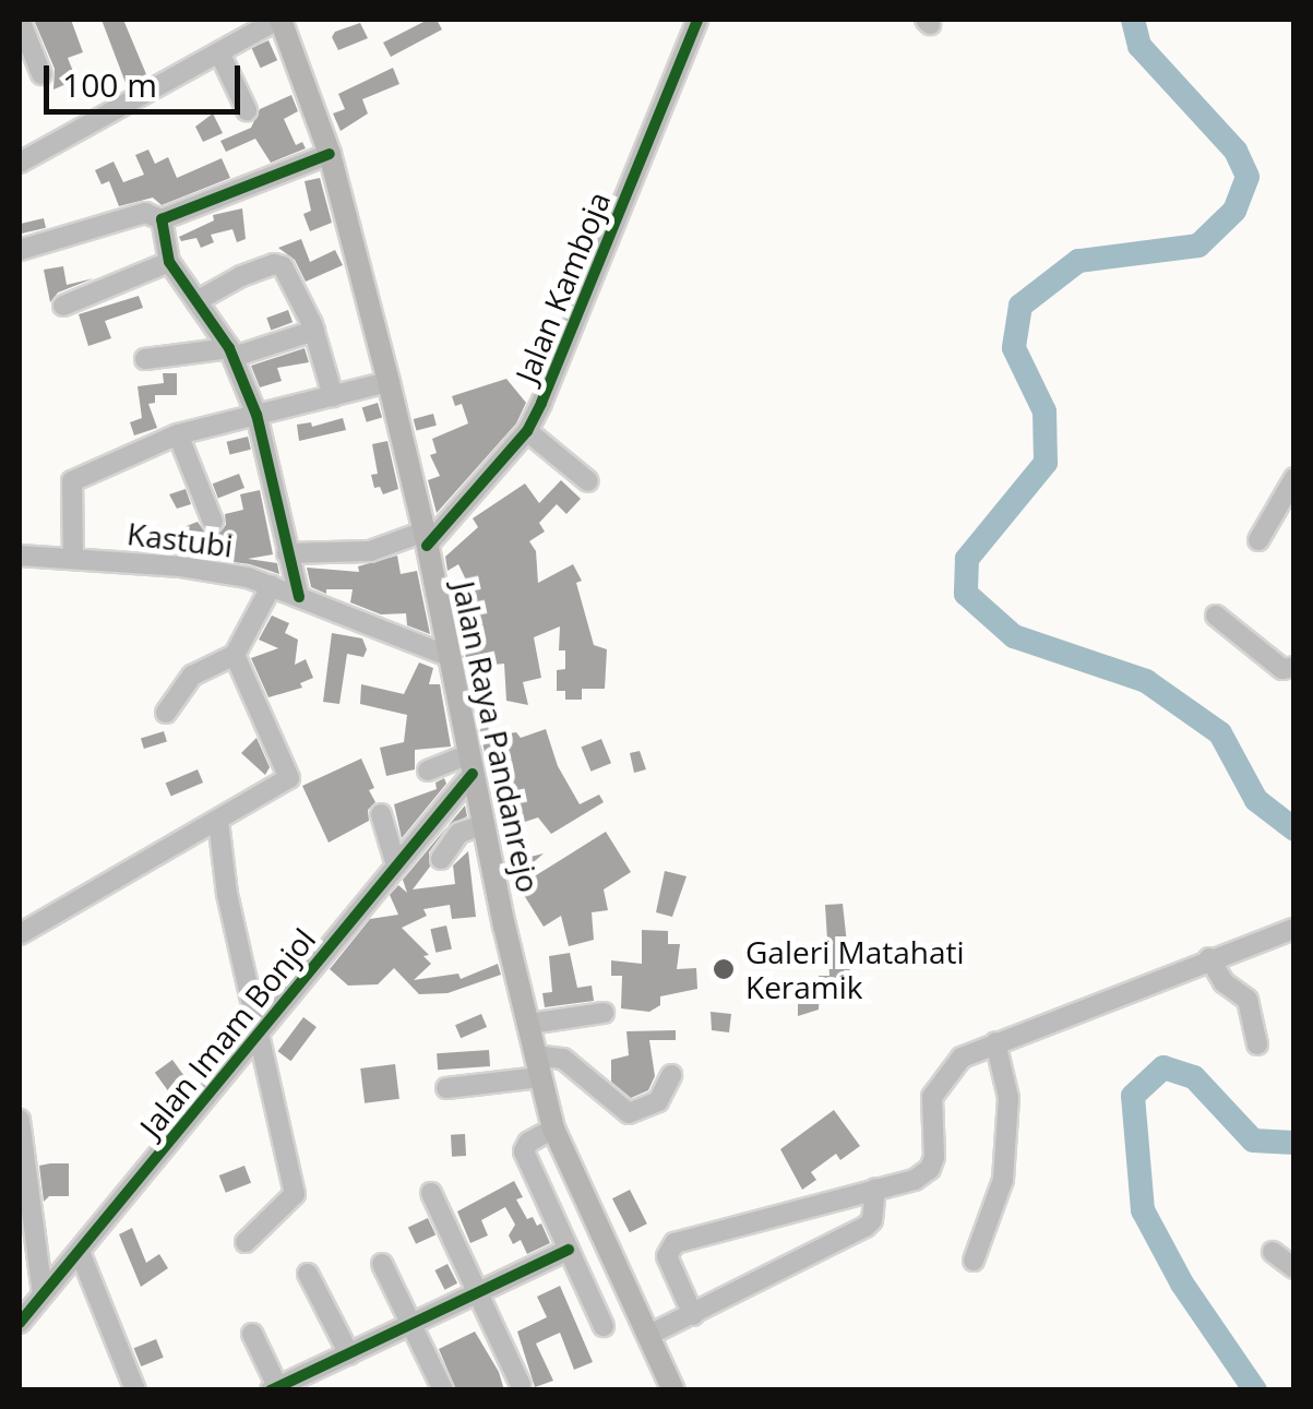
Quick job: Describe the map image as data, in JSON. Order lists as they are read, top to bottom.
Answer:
{
  "streets": {
    "main road": ["Jalan Raya Pandanrejo"],
    "street": ["Jalan Kamboja", "Kastubi", "Jalan Imam Bonjol"]
  },
  "crossings": [
    ["Jalan Kamboja", "Jalan Raya Pandanrejo"],
    ["Kastubi", "Jalan Raya Pandanrejo"],
    ["Jalan Raya Pandanrejo", "Jalan Imam Bonjol"]
  ],
  "places": ["Galeri Matahati Keramik"],
  "scale_bar": "100 m"
}
